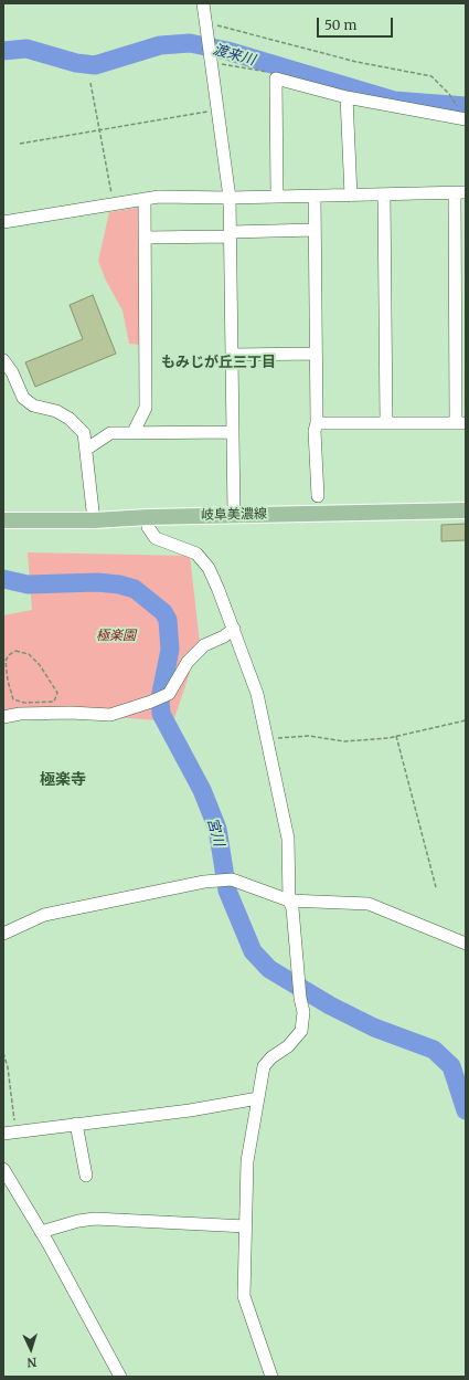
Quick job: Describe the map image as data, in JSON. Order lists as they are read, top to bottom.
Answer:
{
  "streets": {
    "main road": ["岐阜美濃線"]
  },
  "districts": ["もみじが丘三丁目", "極楽寺"],
  "water": ["渡来川", "宮川"],
  "parks": ["極楽園"],
  "scale_bar": "50 m",
  "north": "bottom"
}
